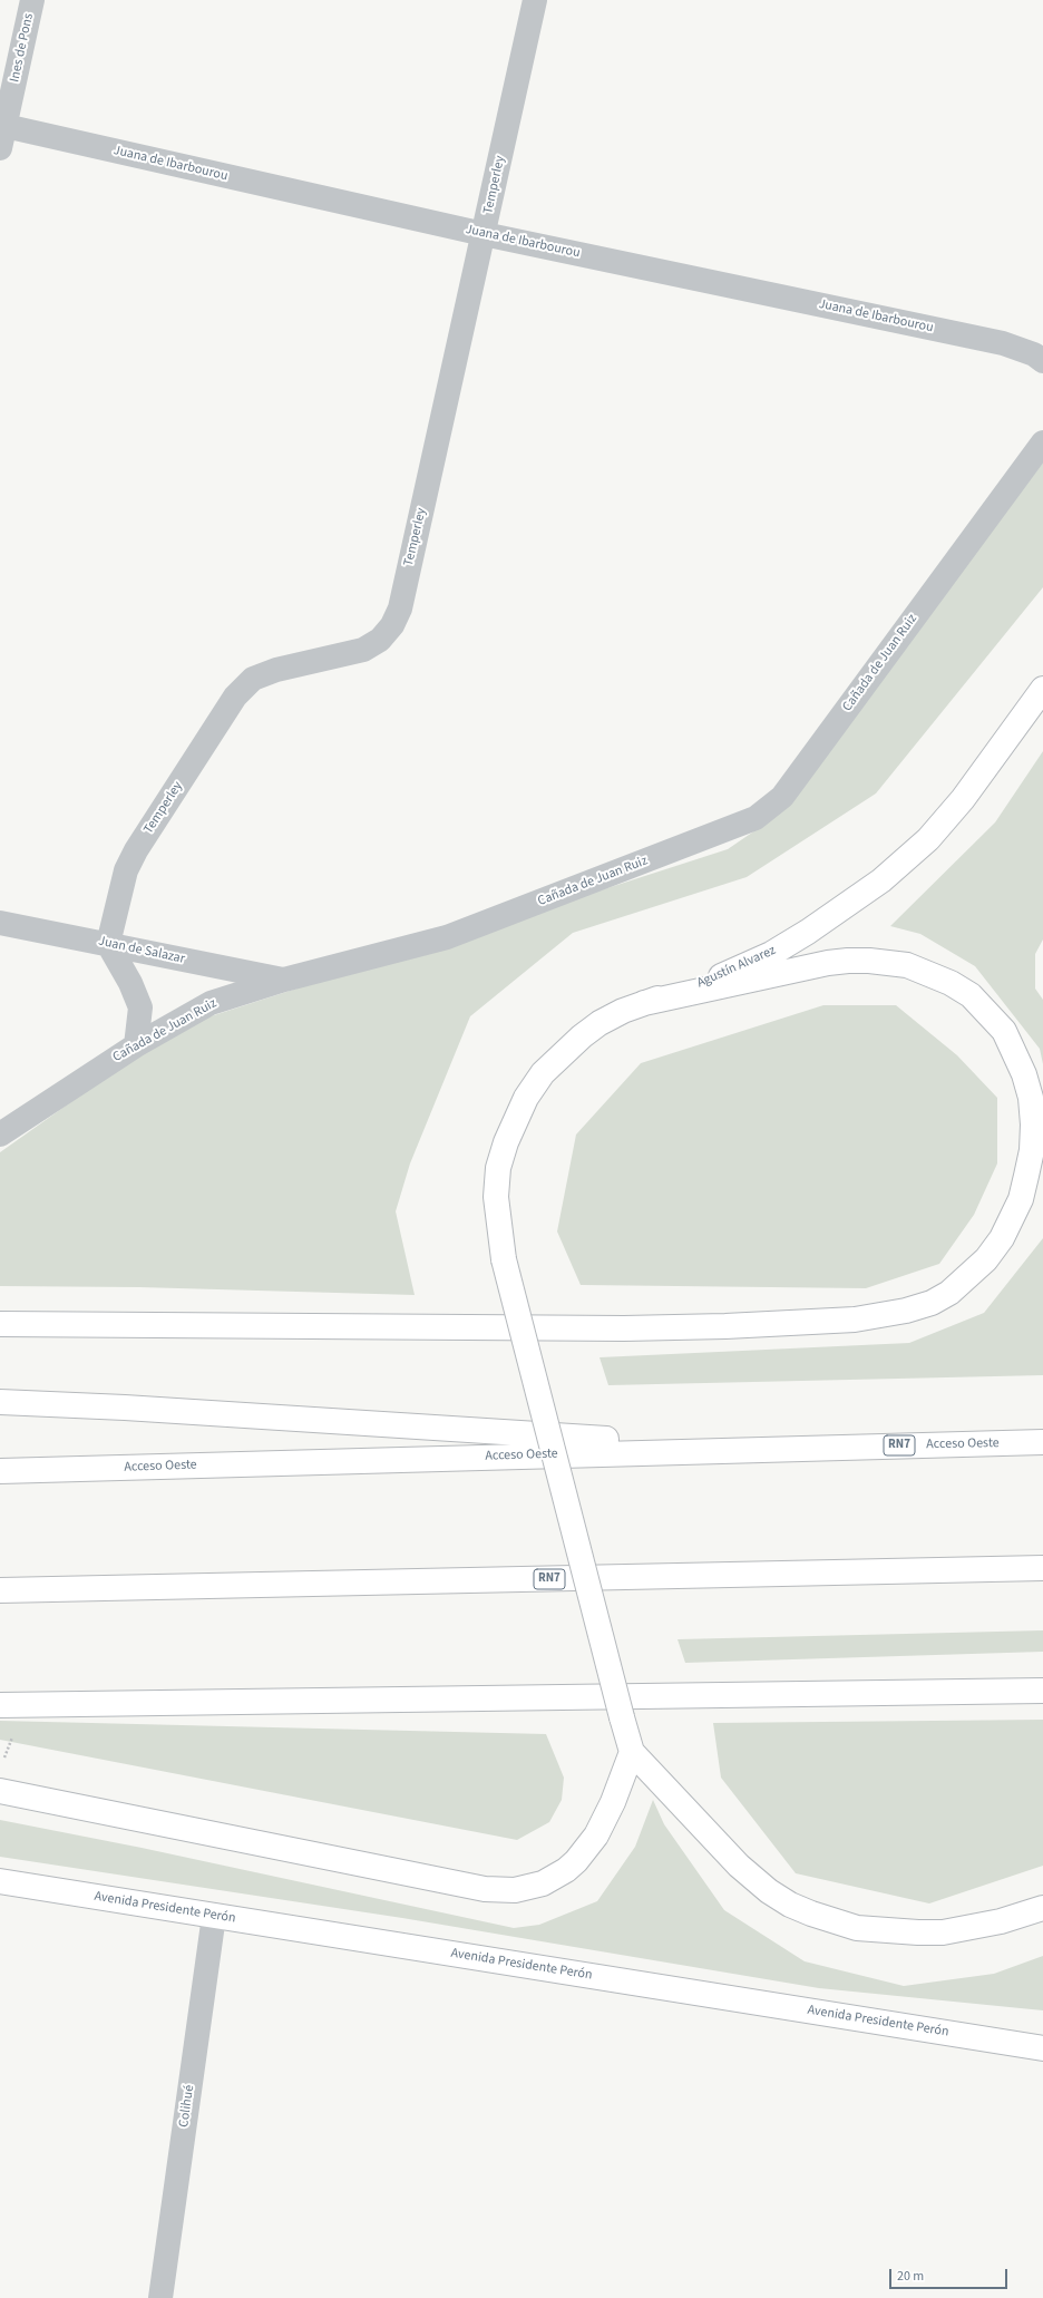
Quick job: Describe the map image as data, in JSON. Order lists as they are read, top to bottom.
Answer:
{
  "streets": {
    "main road": [
      "Agustín Alvarez",
      "Acceso Oeste",
      "RN7",
      "Avenida Presidente Perón"
    ],
    "street": [
      "Ines de Pons",
      "Juana de Ibarbourou",
      "Temperley",
      "Cañada de Juan Ruiz",
      "Juan de Salazar",
      "Colihué"
    ]
  },
  "crossings": [
    ["Ines de Pons", "Juana de Ibarbourou"],
    ["Juana de Ibarbourou", "Temperley"],
    ["Temperley", "Juan de Salazar"],
    ["Cañada de Juan Ruiz", "Juan de Salazar"],
    ["Avenida Presidente Perón", "Colihué"]
  ],
  "scale_bar": "20 m"
}
